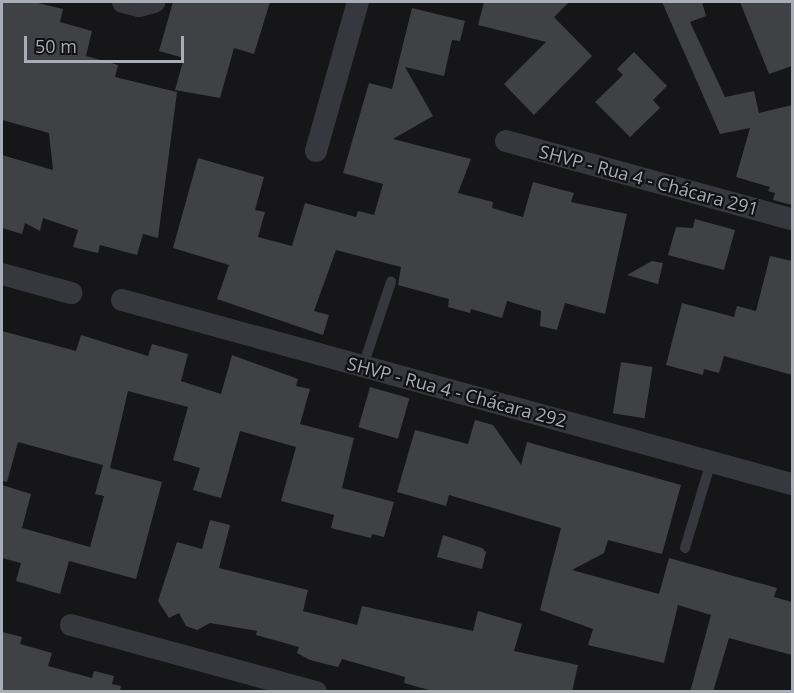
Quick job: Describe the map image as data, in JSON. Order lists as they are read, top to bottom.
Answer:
{
  "streets": {
    "street": ["SHVP - Rua 4 - Chácara 291", "SHVP - Rua 4 - Chácara 292"]
  },
  "scale_bar": "50 m"
}
